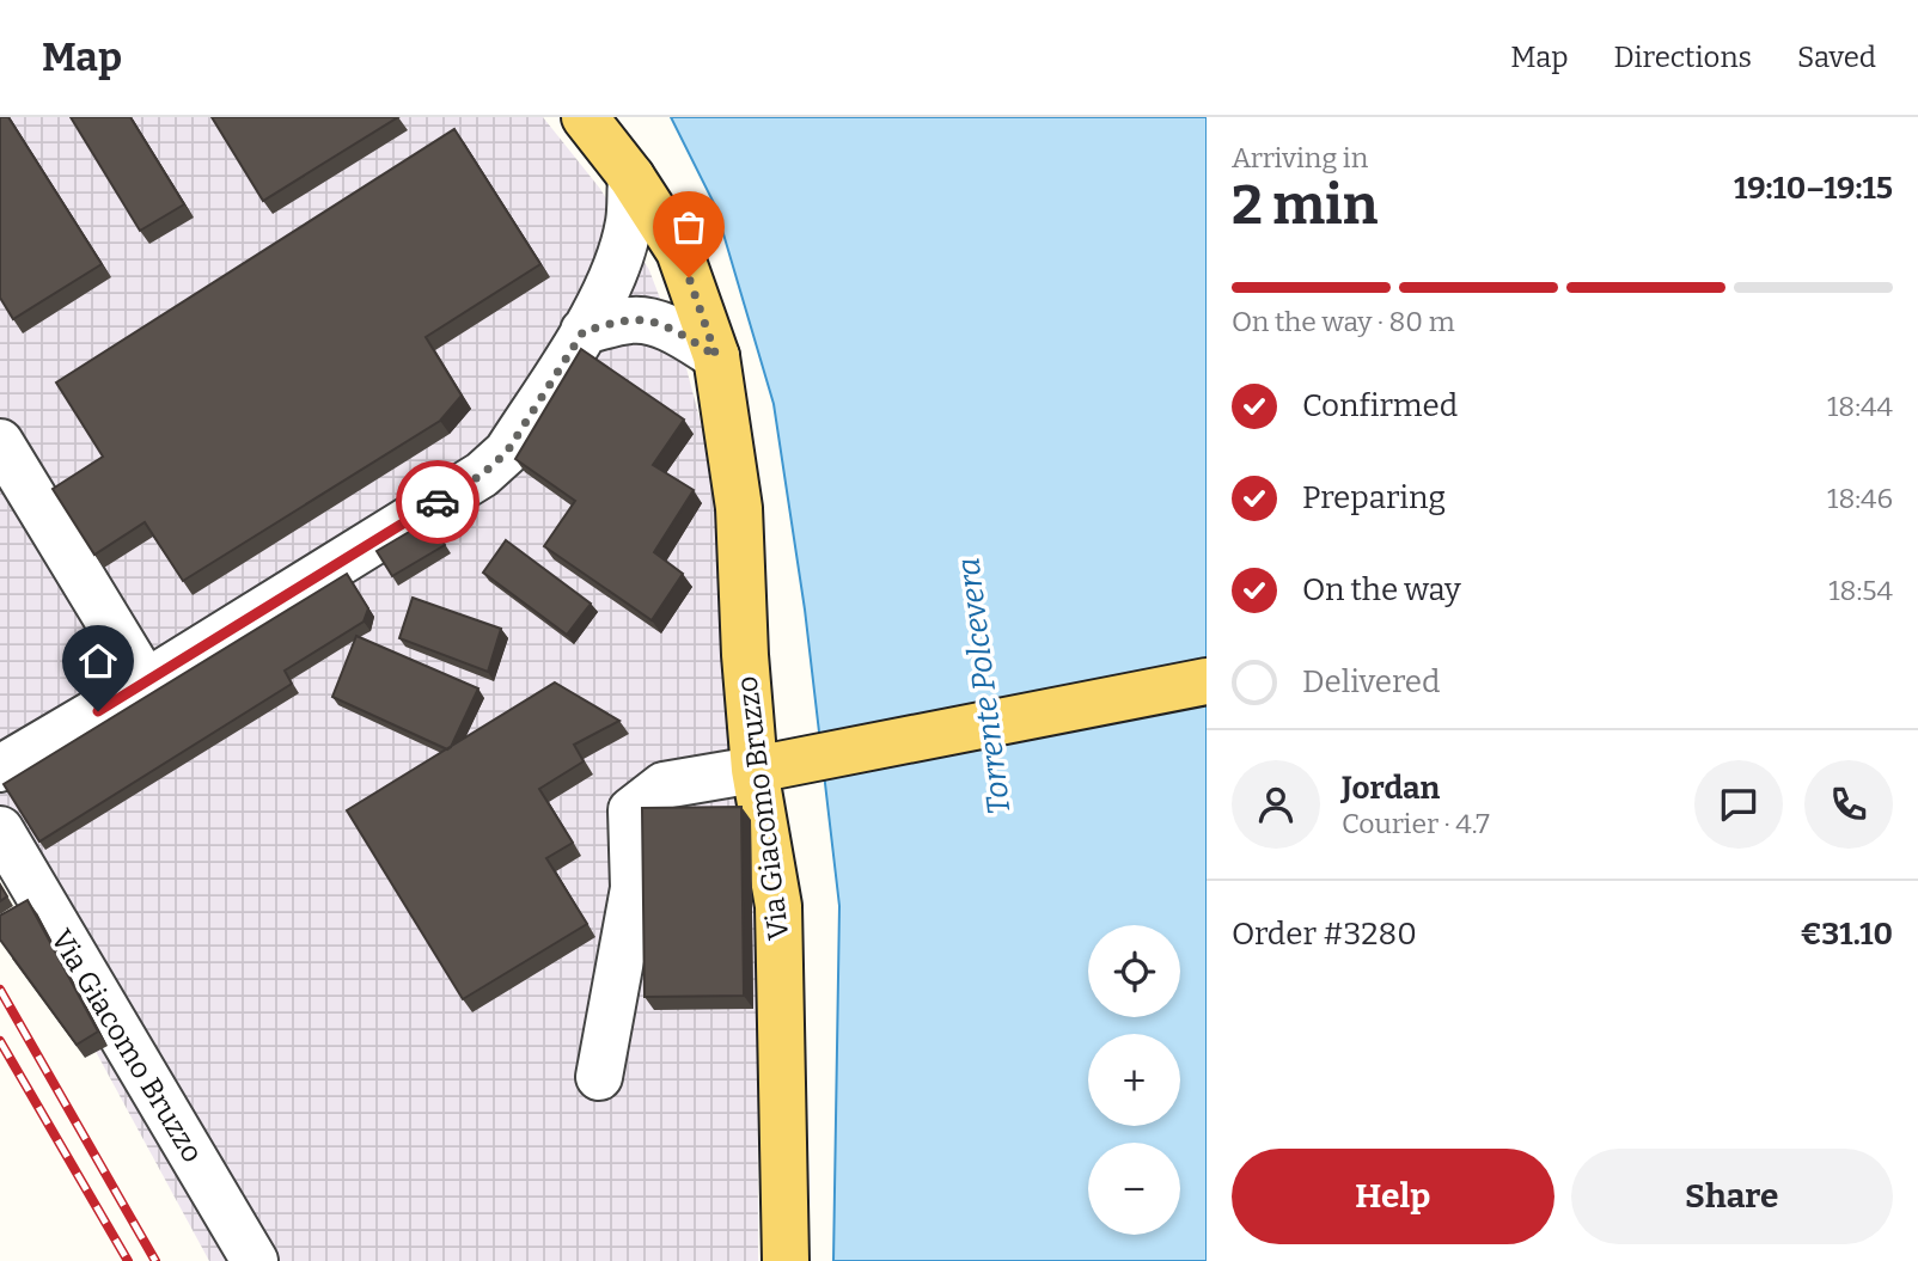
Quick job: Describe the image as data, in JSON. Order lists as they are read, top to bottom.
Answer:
{
  "streets": {
    "main road": ["Via Giacomo Bruzzo"]
  },
  "water": ["Torrente Polcevera"],
  "page": {
    "header": "Map",
    "nav": ["Map", "Directions", "Saved"],
    "heading": ["2 min", "Arriving in", "19:10–19:15"],
    "panel": [
      "Jordan",
      "Courier · 4.7",
      "Order #3280",
      "€31.10"
    ],
    "bar": "On the way · 80 m",
    "list": [
      ["Confirmed", "18:44"],
      ["Preparing", "18:46"],
      ["On the way", "18:54"],
      "Delivered"
    ],
    "map_buttons": ["+", "−"],
    "buttons": ["Help", "Share"]
  }
}
